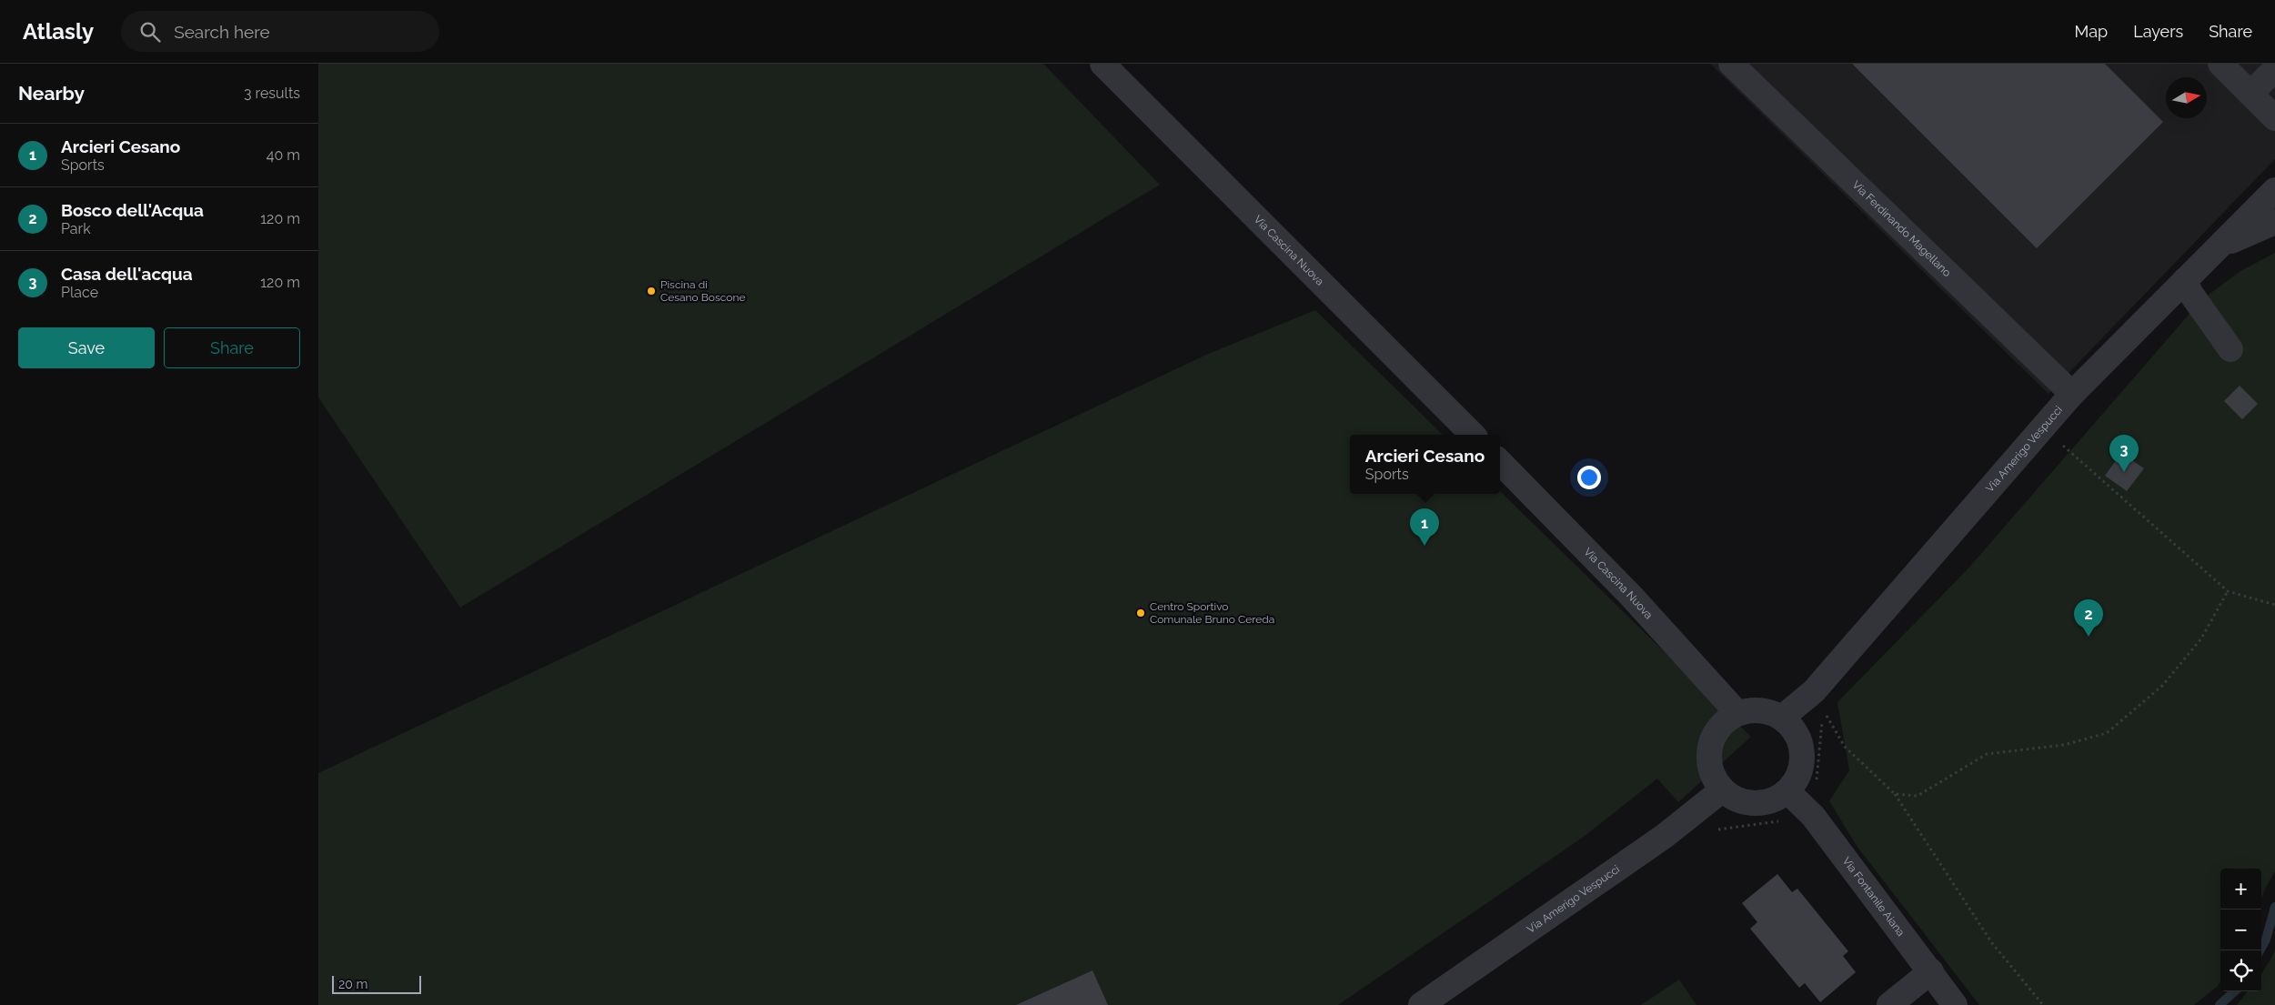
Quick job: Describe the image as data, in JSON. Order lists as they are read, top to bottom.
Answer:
{
  "streets": {
    "street": [
      "Via Ferdinando Magellano",
      "Via Cascina Nuova",
      "Via Amerigo Vespucci",
      "Via Fontanile Aiana"
    ]
  },
  "crossings": [
    ["Via Ferdinando Magellano", "Via Amerigo Vespucci"],
    ["Via Cascina Nuova", "Via Amerigo Vespucci"],
    ["Via Cascina Nuova", "Via Fontanile Aiana"],
    ["Via Amerigo Vespucci", "Via Fontanile Aiana"]
  ],
  "places": ["Piscina di Cesano Boscone", "Centro Sportivo Comunale Bruno Cereda"],
  "scale_bar": "20 m",
  "north": "right",
  "page": {
    "header": "Atlasly",
    "search": "Search here",
    "nav": ["Map", "Layers", "Share"],
    "heading": ["Nearby", "3 results"],
    "list": [
      {
        "mark": "1",
        "name": "Arcieri Cesano",
        "note": "Sports",
        "value": "40 m"
      },
      {
        "mark": "2",
        "name": "Bosco dell'Acqua",
        "note": "Park",
        "value": "120 m"
      },
      {
        "mark": "3",
        "name": "Casa dell'acqua",
        "note": "Place",
        "value": "120 m"
      }
    ],
    "buttons": ["Save", "Share"],
    "popup": ["Arcieri Cesano", "Sports"],
    "pins": ["3", "1", "2"],
    "map_buttons": ["+", "−"],
    "scale": "20 m"
  }
}
